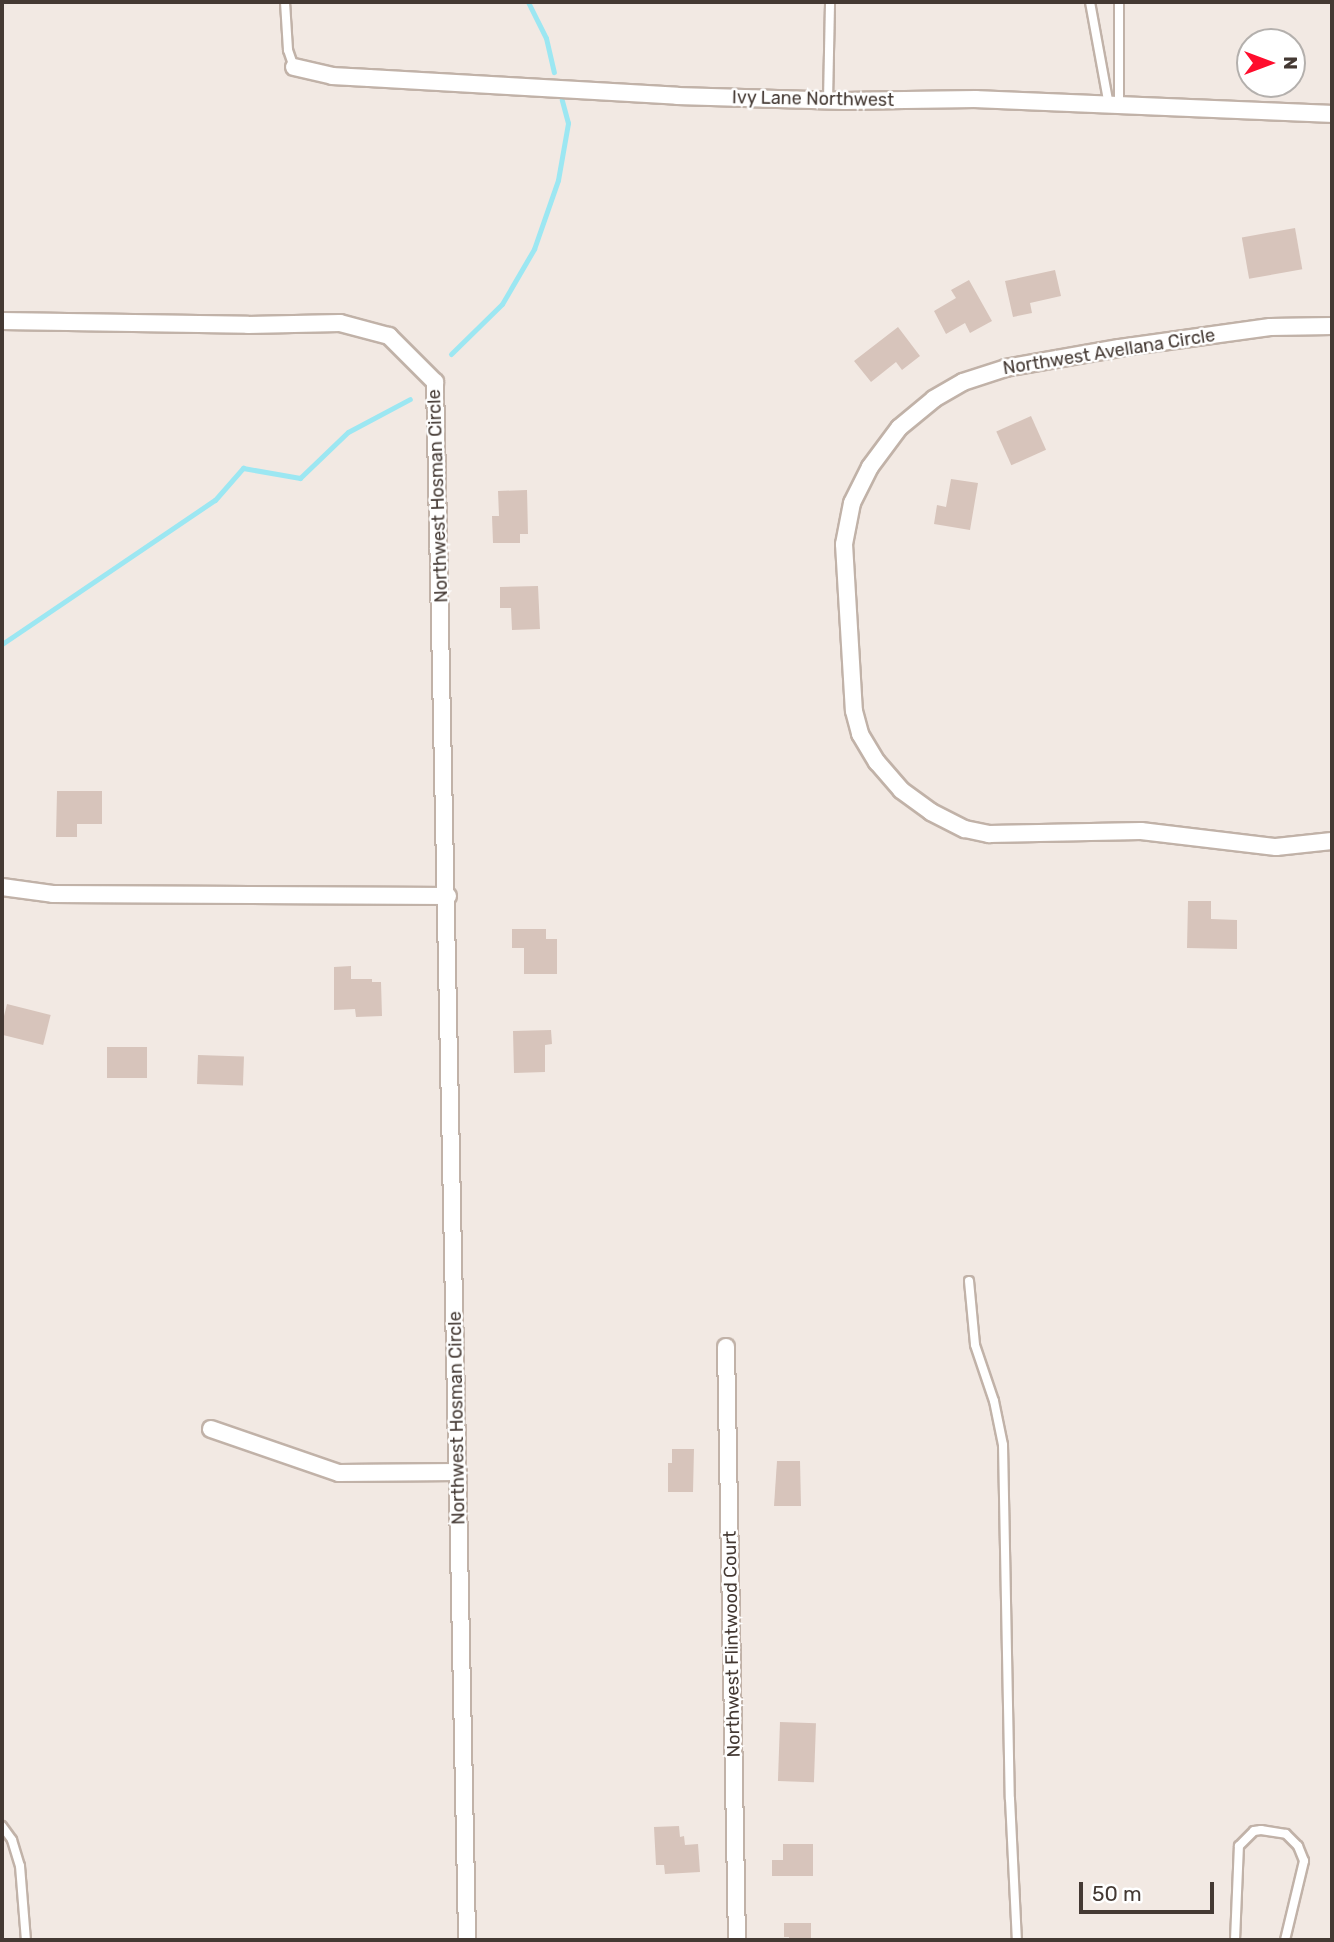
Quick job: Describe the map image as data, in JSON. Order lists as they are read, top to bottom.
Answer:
{
  "streets": {
    "street": [
      "Ivy Lane Northwest",
      "Northwest Avellana Circle",
      "Northwest Hosman Circle",
      "Northwest Flintwood Court"
    ]
  },
  "scale_bar": "50 m",
  "north": "right"
}
